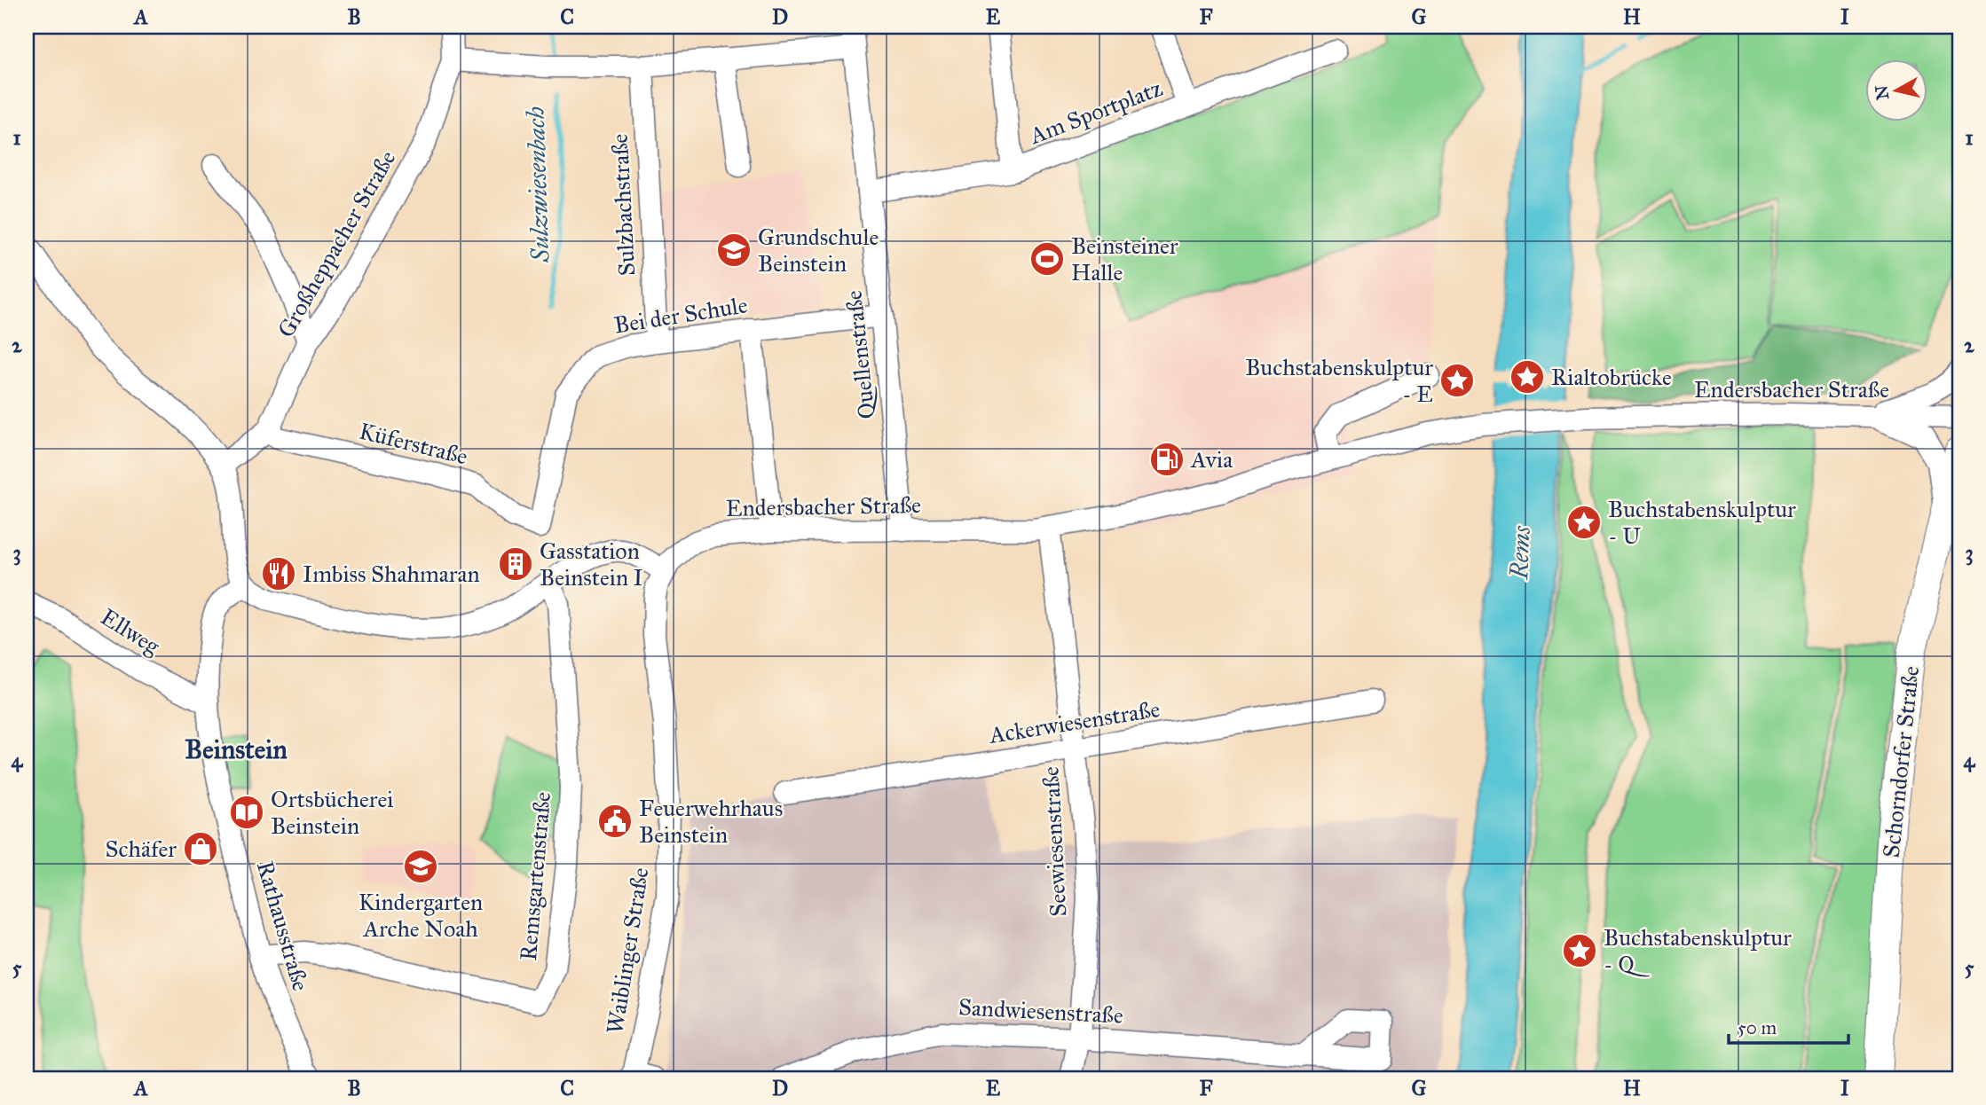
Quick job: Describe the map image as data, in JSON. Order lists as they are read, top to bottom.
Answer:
{
  "streets": {
    "main road": ["Schorndorfer Straße"],
    "street": [
      "Am Sportplatz",
      "Sulzbachstraße",
      "Großheppacher Straße",
      "Bei der Schule",
      "Quellenstraße",
      "Endersbacher Straße",
      "Küferstraße",
      "Ellweg",
      "Ackerwiesenstraße",
      "Seewiesenstraße",
      "Remsgartenstraße",
      "Rathausstraße",
      "Waiblinger Straße",
      "Sandwiesenstraße"
    ]
  },
  "crossings": [
    ["Am Sportplatz", "Quellenstraße"],
    ["Sulzbachstraße", "Bei der Schule"],
    ["Großheppacher Straße", "Küferstraße"],
    ["Bei der Schule", "Quellenstraße"],
    ["Bei der Schule", "Küferstraße"],
    ["Quellenstraße", "Endersbacher Straße"],
    ["Endersbacher Straße", "Seewiesenstraße"],
    ["Endersbacher Straße", "Waiblinger Straße"],
    ["Ellweg", "Rathausstraße"],
    ["Ackerwiesenstraße", "Seewiesenstraße"],
    ["Seewiesenstraße", "Sandwiesenstraße"],
    ["Remsgartenstraße", "Rathausstraße"]
  ],
  "districts": ["Beinstein"],
  "water": ["Sulzwiesenbach", "Rems"],
  "places": {
    "school or university": ["Grundschule Beinstein", "Kindergarten Arche Noah"],
    "sports": ["Beinsteiner Halle"],
    "place": [
      "Rialtobrücke",
      "Buchstabenskulptur - E",
      "Buchstabenskulptur - U",
      "Buchstabenskulptur - Q"
    ],
    "fuel station": ["Avia"],
    "building": ["Gasstation Beinstein I"],
    "restaurant": ["Imbiss Shahmaran"],
    "library": ["Ortsbücherei Beinstein"],
    "public building": ["Feuerwehrhaus Beinstein"],
    "shop": ["Schäfer"]
  },
  "scale_bar": "50 m",
  "north": "left",
  "grid": {
    "columns": [
      "A",
      "B",
      "C",
      "D",
      "E",
      "F",
      "G",
      "H",
      "I"
    ],
    "rows": [
      "1",
      "2",
      "3",
      "4",
      "5"
    ]
  }
}
